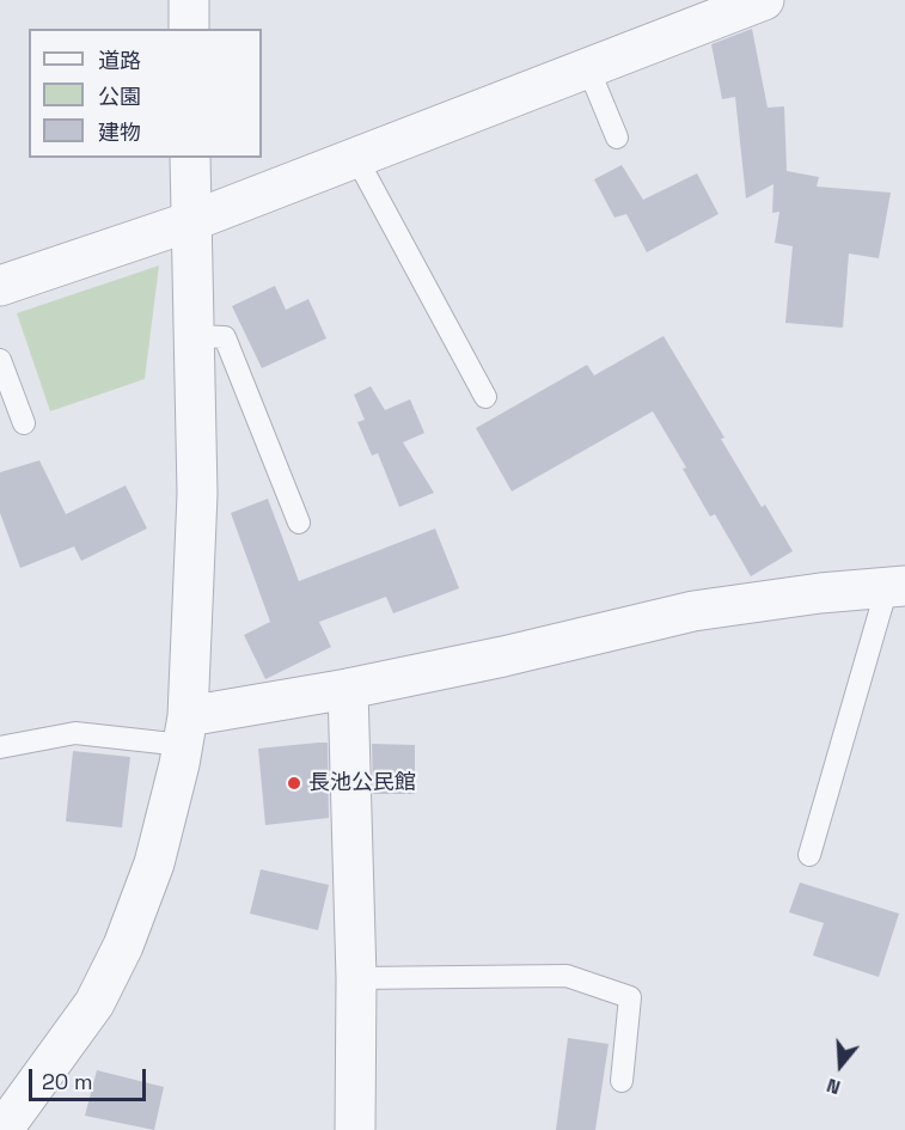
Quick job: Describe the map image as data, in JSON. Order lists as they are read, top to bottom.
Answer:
{
  "places": ["長池公民館"],
  "legend": ["道路", "公園", "建物"],
  "scale_bar": "20 m",
  "north": "bottom"
}
